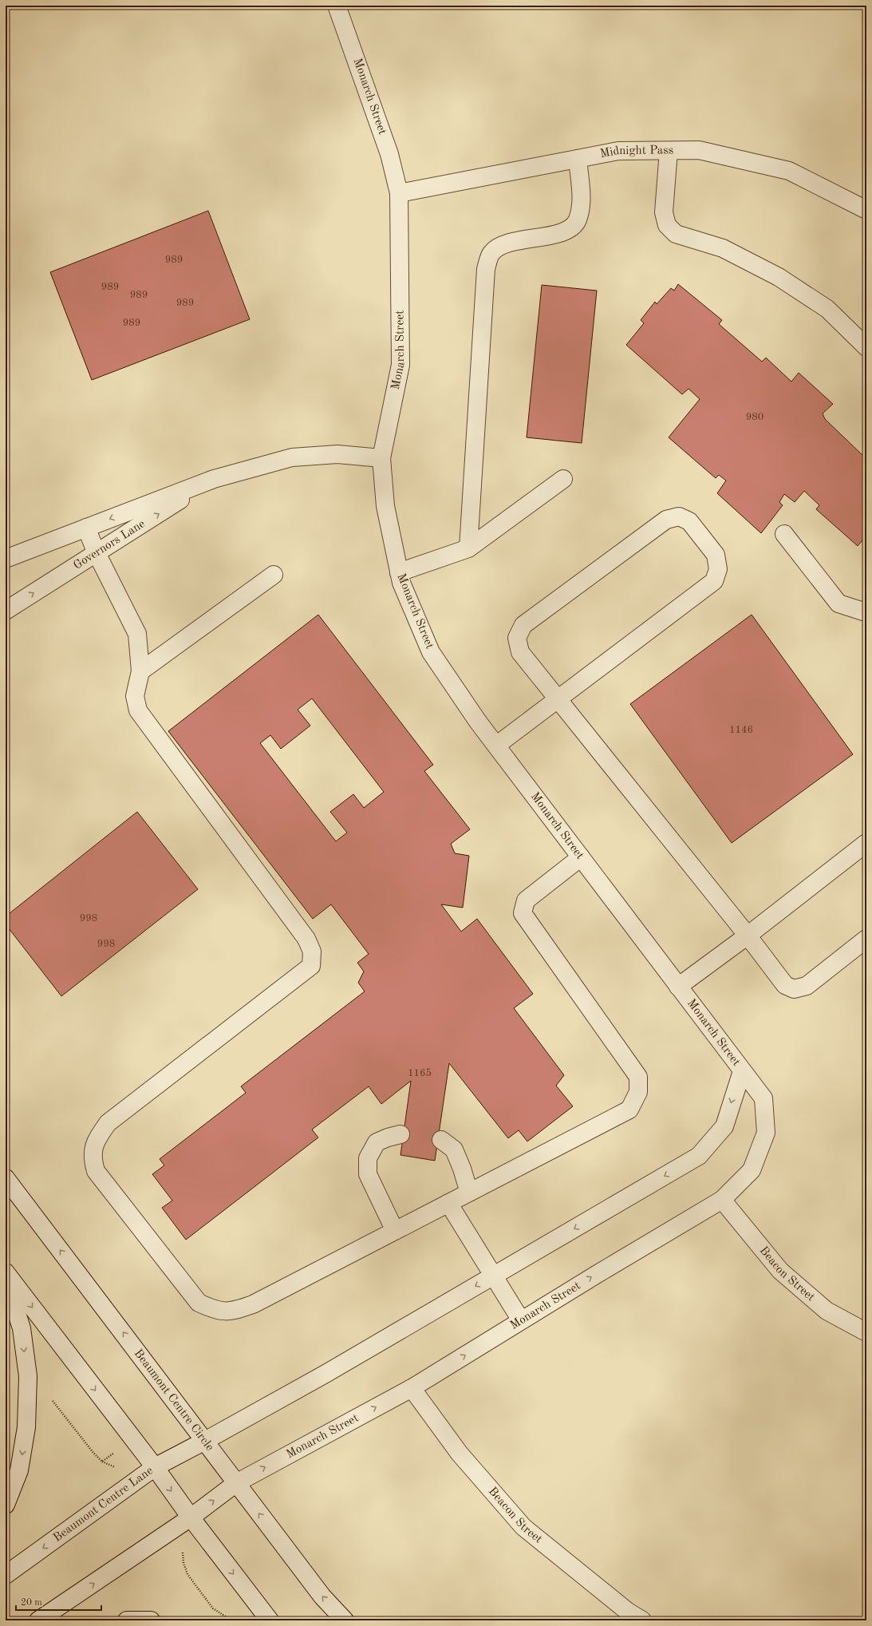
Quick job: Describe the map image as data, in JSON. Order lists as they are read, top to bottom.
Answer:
{
  "streets": {
    "street": [
      "Monarch Street",
      "Midnight Pass",
      "Governors Lane",
      "Beacon Street",
      "Beaumont Centre Circle",
      "Beaumont Centre Lane"
    ]
  },
  "crossings": [
    ["Monarch Street", "Midnight Pass"],
    ["Monarch Street", "Governors Lane"],
    ["Monarch Street", "Beacon Street"],
    ["Monarch Street", "Beaumont Centre Circle"],
    ["Monarch Street", "Beaumont Centre Lane"],
    ["Beaumont Centre Circle", "Beaumont Centre Lane"]
  ],
  "house_numbers": [
    "989",
    "989",
    "989",
    "989",
    "989",
    "980",
    "1146",
    "998",
    "998",
    "1165"
  ],
  "scale_bar": "20 m"
}
